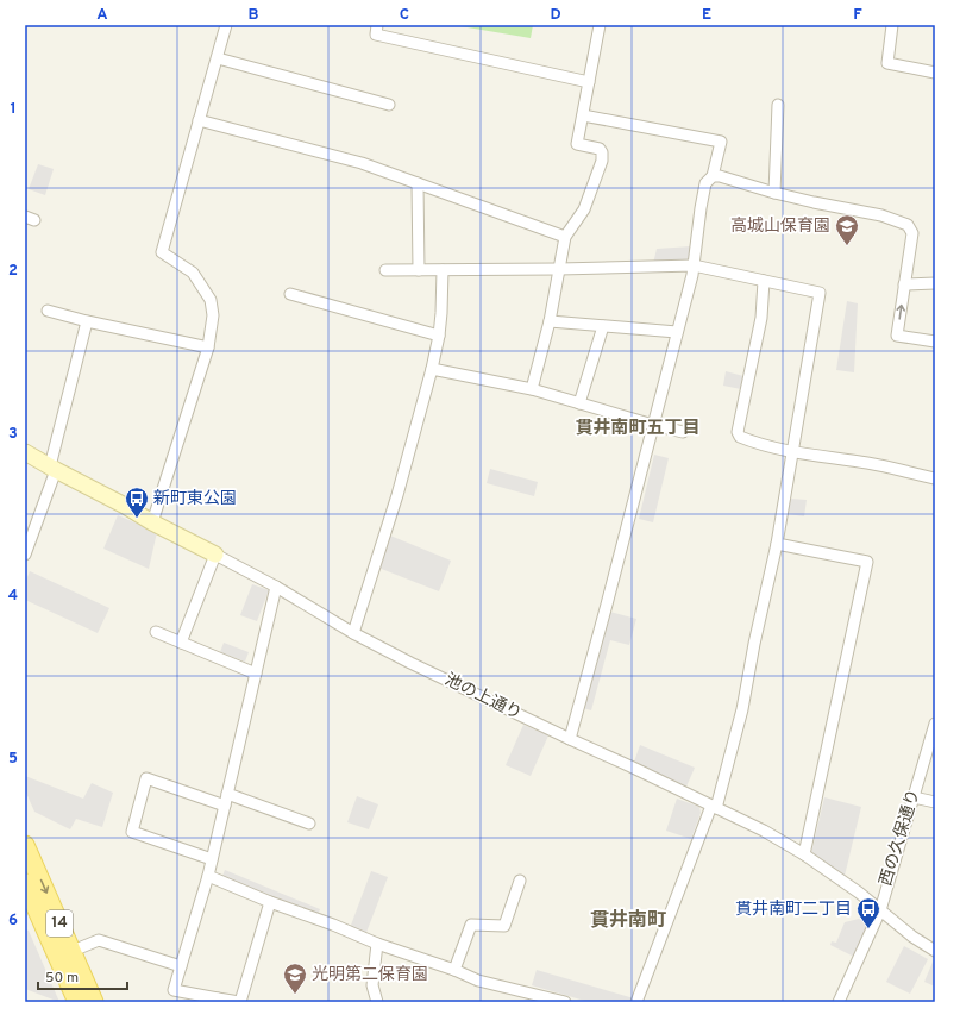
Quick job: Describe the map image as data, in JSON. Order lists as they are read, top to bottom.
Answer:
{
  "streets": {
    "main road": ["14"],
    "street": ["池の上通り", "西の久保通り"]
  },
  "crossings": [
    ["池の上通り", "西の久保通り"]
  ],
  "districts": ["貫井南町五丁目", "貫井南町"],
  "places": {
    "school or university": ["高城山保育園", "光明第二保育園"],
    "bus stop": ["新町東公園", "貫井南町二丁目"]
  },
  "scale_bar": "50 m",
  "grid": {
    "columns": [
      "A",
      "B",
      "C",
      "D",
      "E",
      "F"
    ],
    "rows": [
      "1",
      "2",
      "3",
      "4",
      "5",
      "6"
    ]
  }
}
